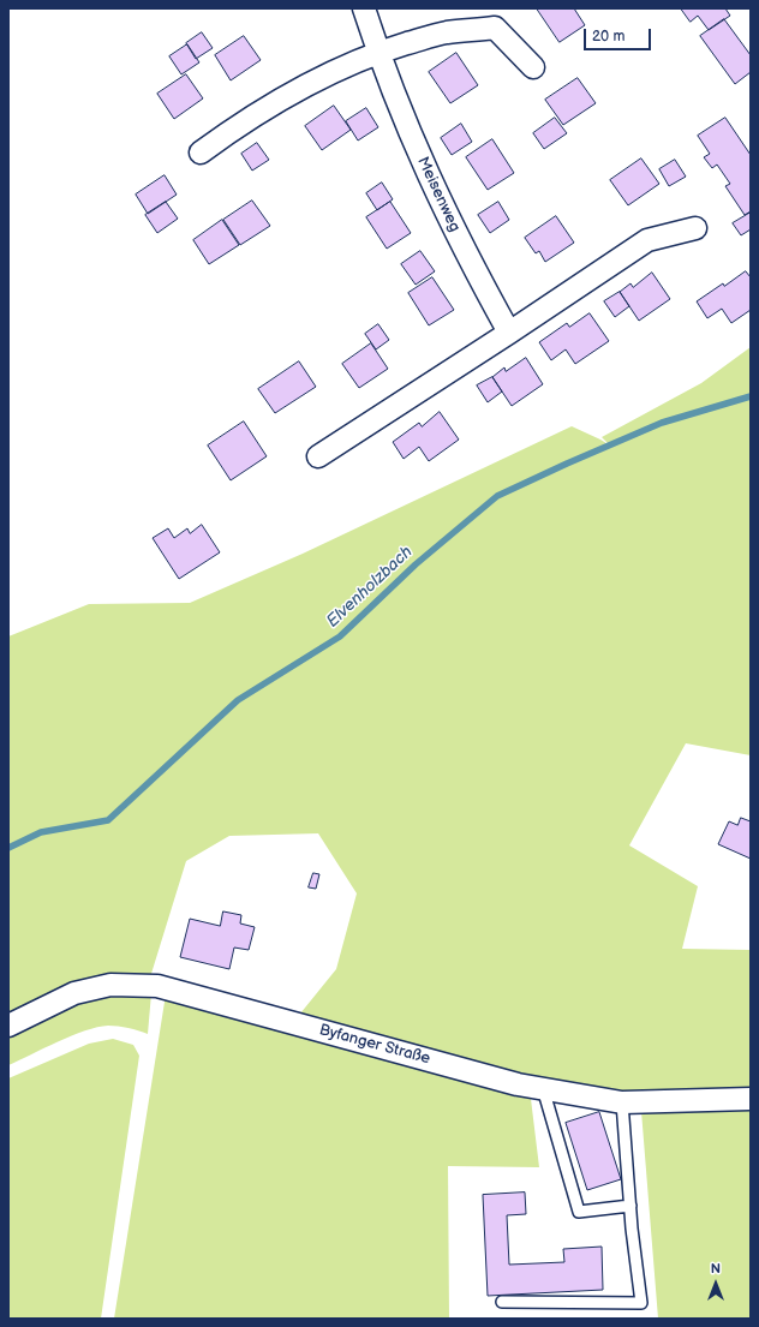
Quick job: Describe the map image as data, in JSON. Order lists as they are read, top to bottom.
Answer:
{
  "streets": {
    "street": ["Meisenweg", "Byfanger Straße"]
  },
  "water": ["Elvenholzbach"],
  "scale_bar": "20 m",
  "north": "top"
}
